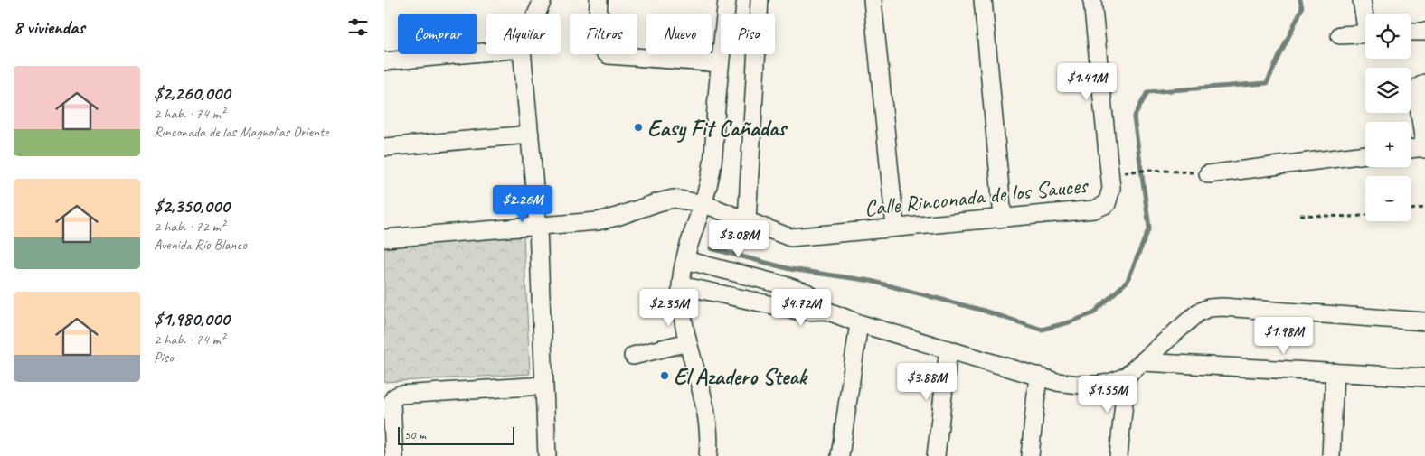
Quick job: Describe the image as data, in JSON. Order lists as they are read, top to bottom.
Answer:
{
  "streets": {
    "street": ["Calle Rinconada de los Sauces"]
  },
  "places": ["Easy Fit Cañadas", "El Azadero Steak"],
  "scale_bar": "50 m",
  "page": {
    "heading": "8 viviendas",
    "map_buttons": ["+", "−"],
    "chip": [
      "Comprar",
      "Alquilar",
      "Filtros",
      "Nuevo",
      "Piso"
    ],
    "list": [
      {
        "name": "$2,260,000",
        "note": "2 hab. · 74 m² · Rinconada de las Magnolias Oriente"
      },
      {
        "name": "$2,350,000",
        "note": "2 hab. · 72 m² · Avenida Río Blanco"
      },
      {
        "name": "$1,980,000",
        "note": "2 hab. · 74 m² · Piso"
      }
    ],
    "price": [
      "$1.41M",
      "$2.26M",
      "$3.08M",
      "$2.35M",
      "$4.72M",
      "$1.98M",
      "$3.88M",
      "$1.55M"
    ],
    "scale": "50 m"
  }
}
